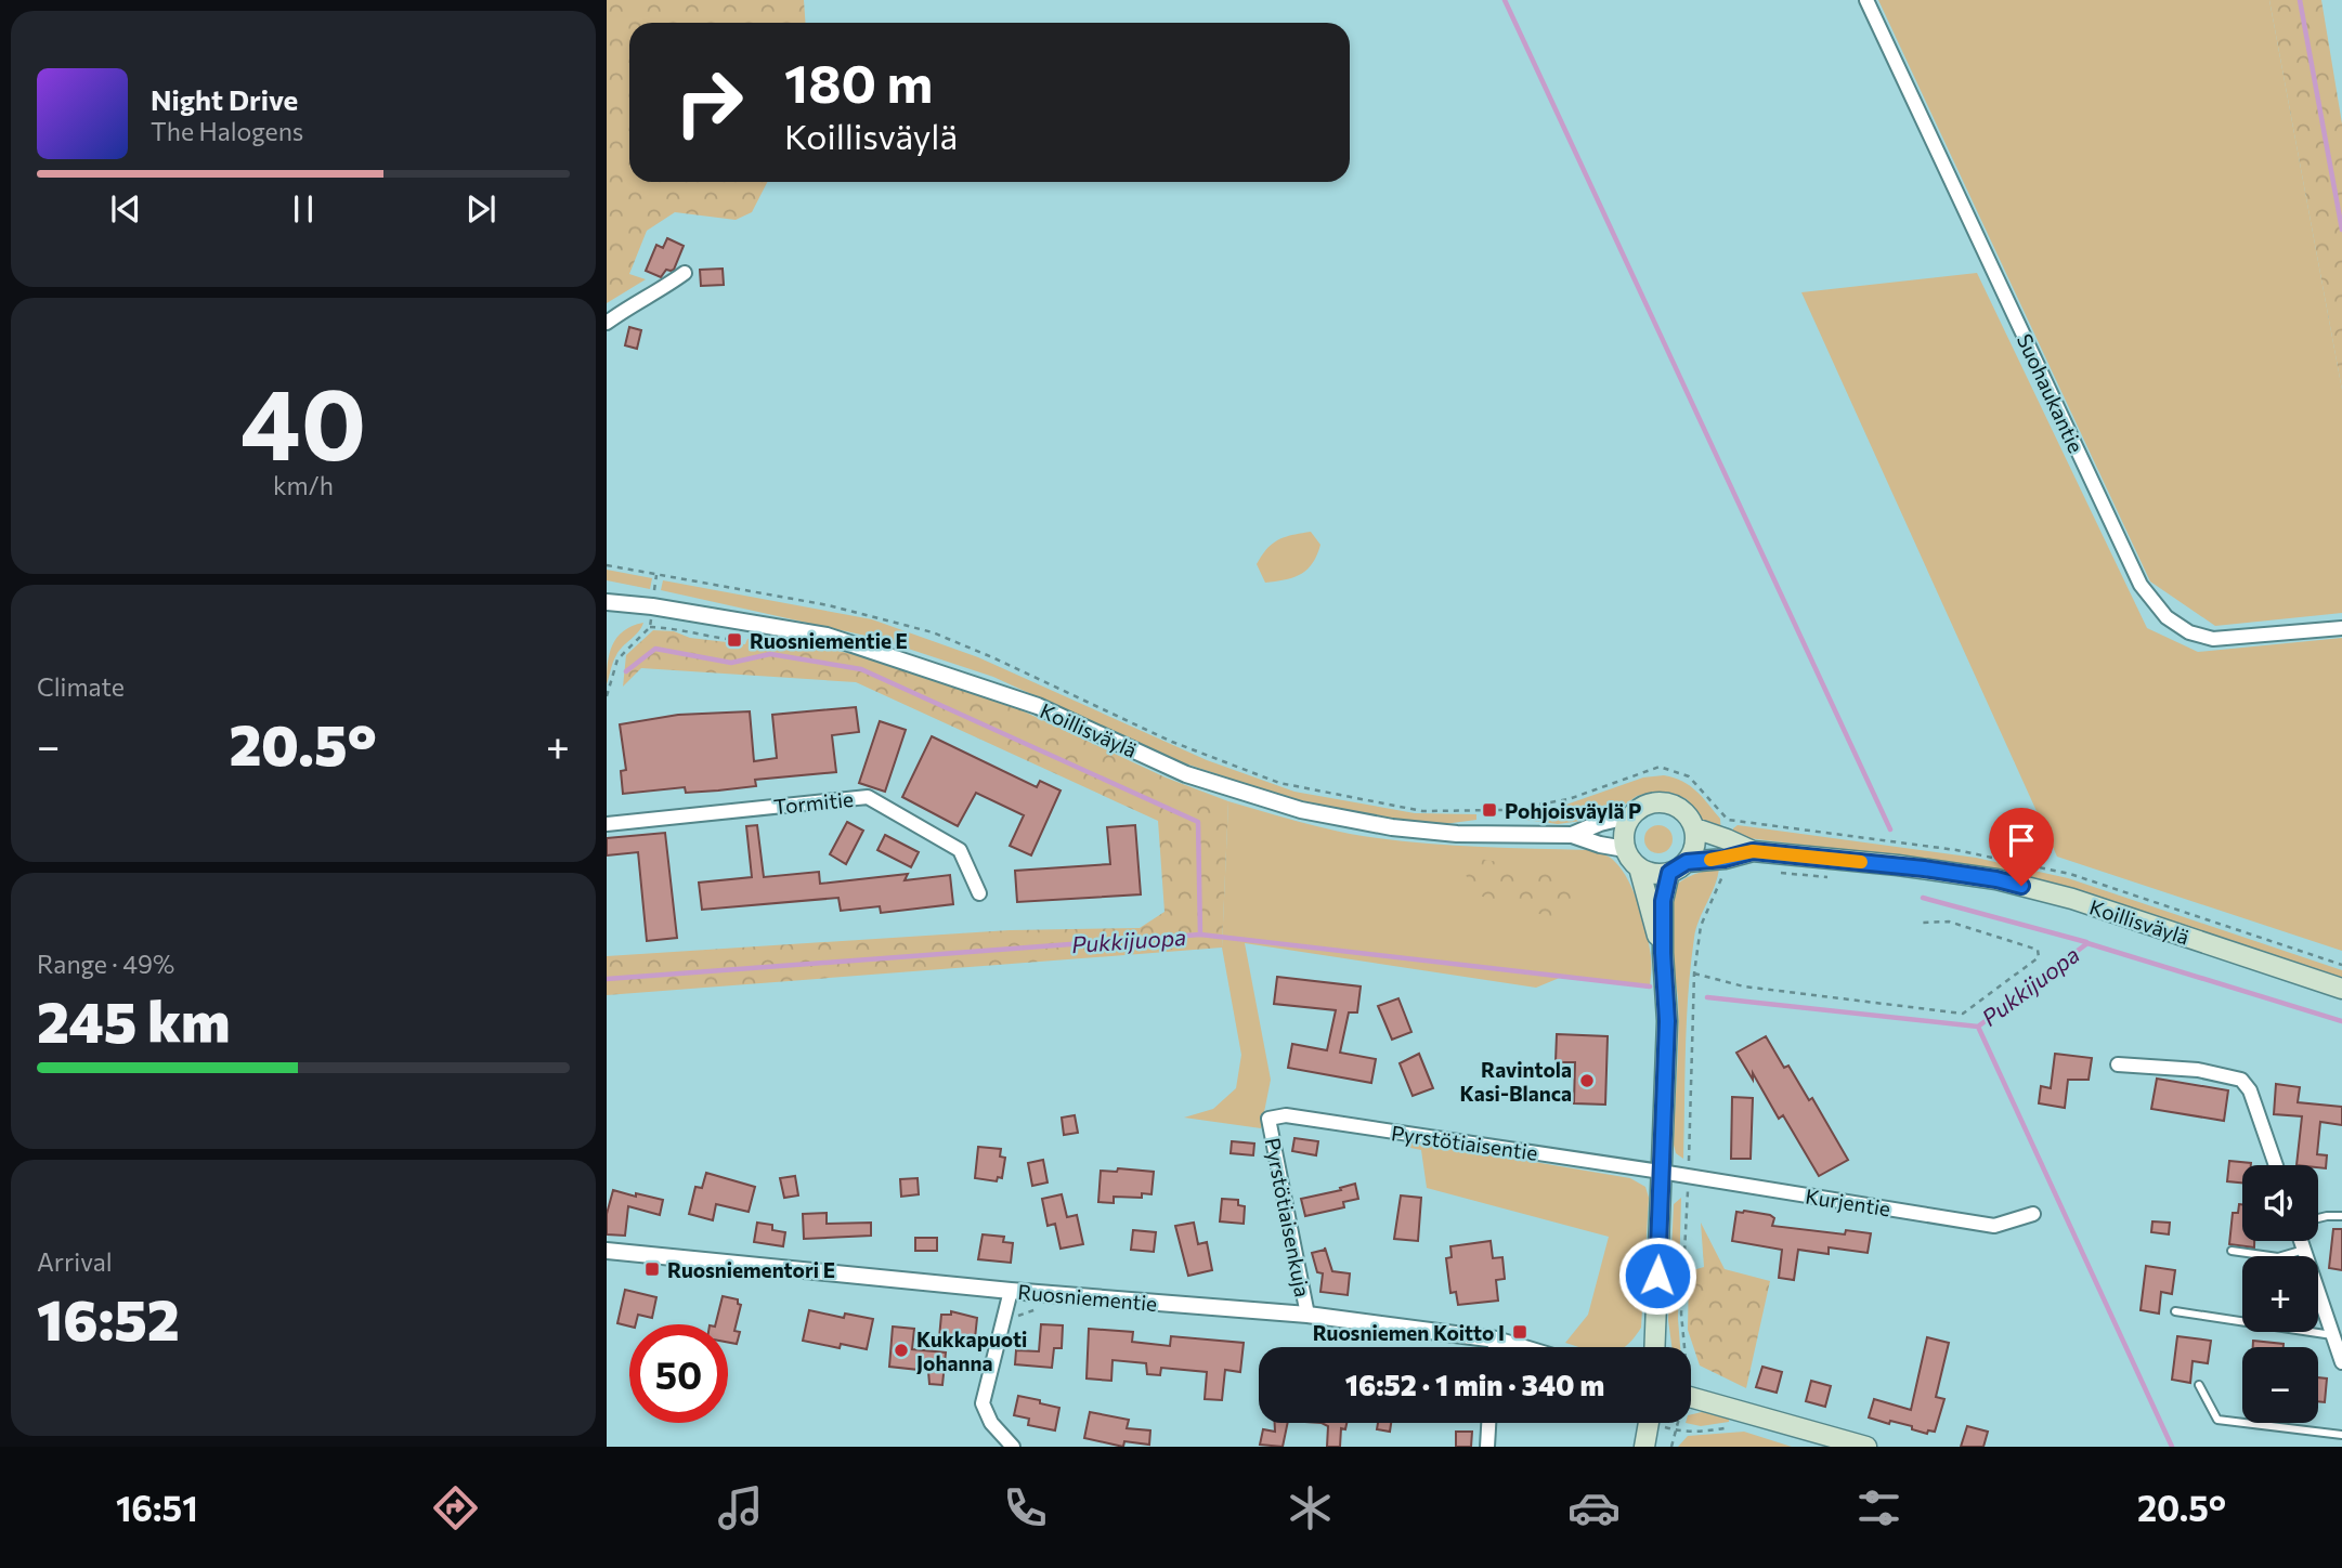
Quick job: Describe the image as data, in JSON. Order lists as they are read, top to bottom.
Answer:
{
  "streets": {
    "main road": ["Koillisväylä"],
    "street": [
      "Suohaukantie",
      "Tormitie",
      "Pyrstötiaisentie",
      "Kurjentie",
      "Pyrstötiaisenkuja",
      "Ruosniementie"
    ]
  },
  "crossings": [
    ["Pyrstötiaisentie", "Kurjentie"],
    ["Pyrstötiaisentie", "Pyrstötiaisenkuja"],
    ["Pyrstötiaisenkuja", "Ruosniementie"]
  ],
  "water": ["Pukkijuopa"],
  "places": {
    "transit": [
      "Ruosniementie E",
      "Pohjoisväylä P",
      "Ruosniementori E",
      "Ruosniemen Koitto I"
    ],
    "other": ["Ravintola Kasi-Blanca", "Kukkapuoti Johanna"]
  },
  "page": {
    "turn": ["180 m", "Koillisväylä"],
    "song": ["Night Drive", "The Halogens"],
    "tile": [
      ["40", "km/h"],
      "Climate",
      ["Range · 49%", "245 km"],
      ["Arrival", "16:52"]
    ],
    "heat": ["−", "20.5°", "+"],
    "map_buttons": ["+", "−"],
    "limit": "50",
    "trip": "16:52 · 1 min · 340 m",
    "tabs": ["16:51", "20.5°"]
  }
}
